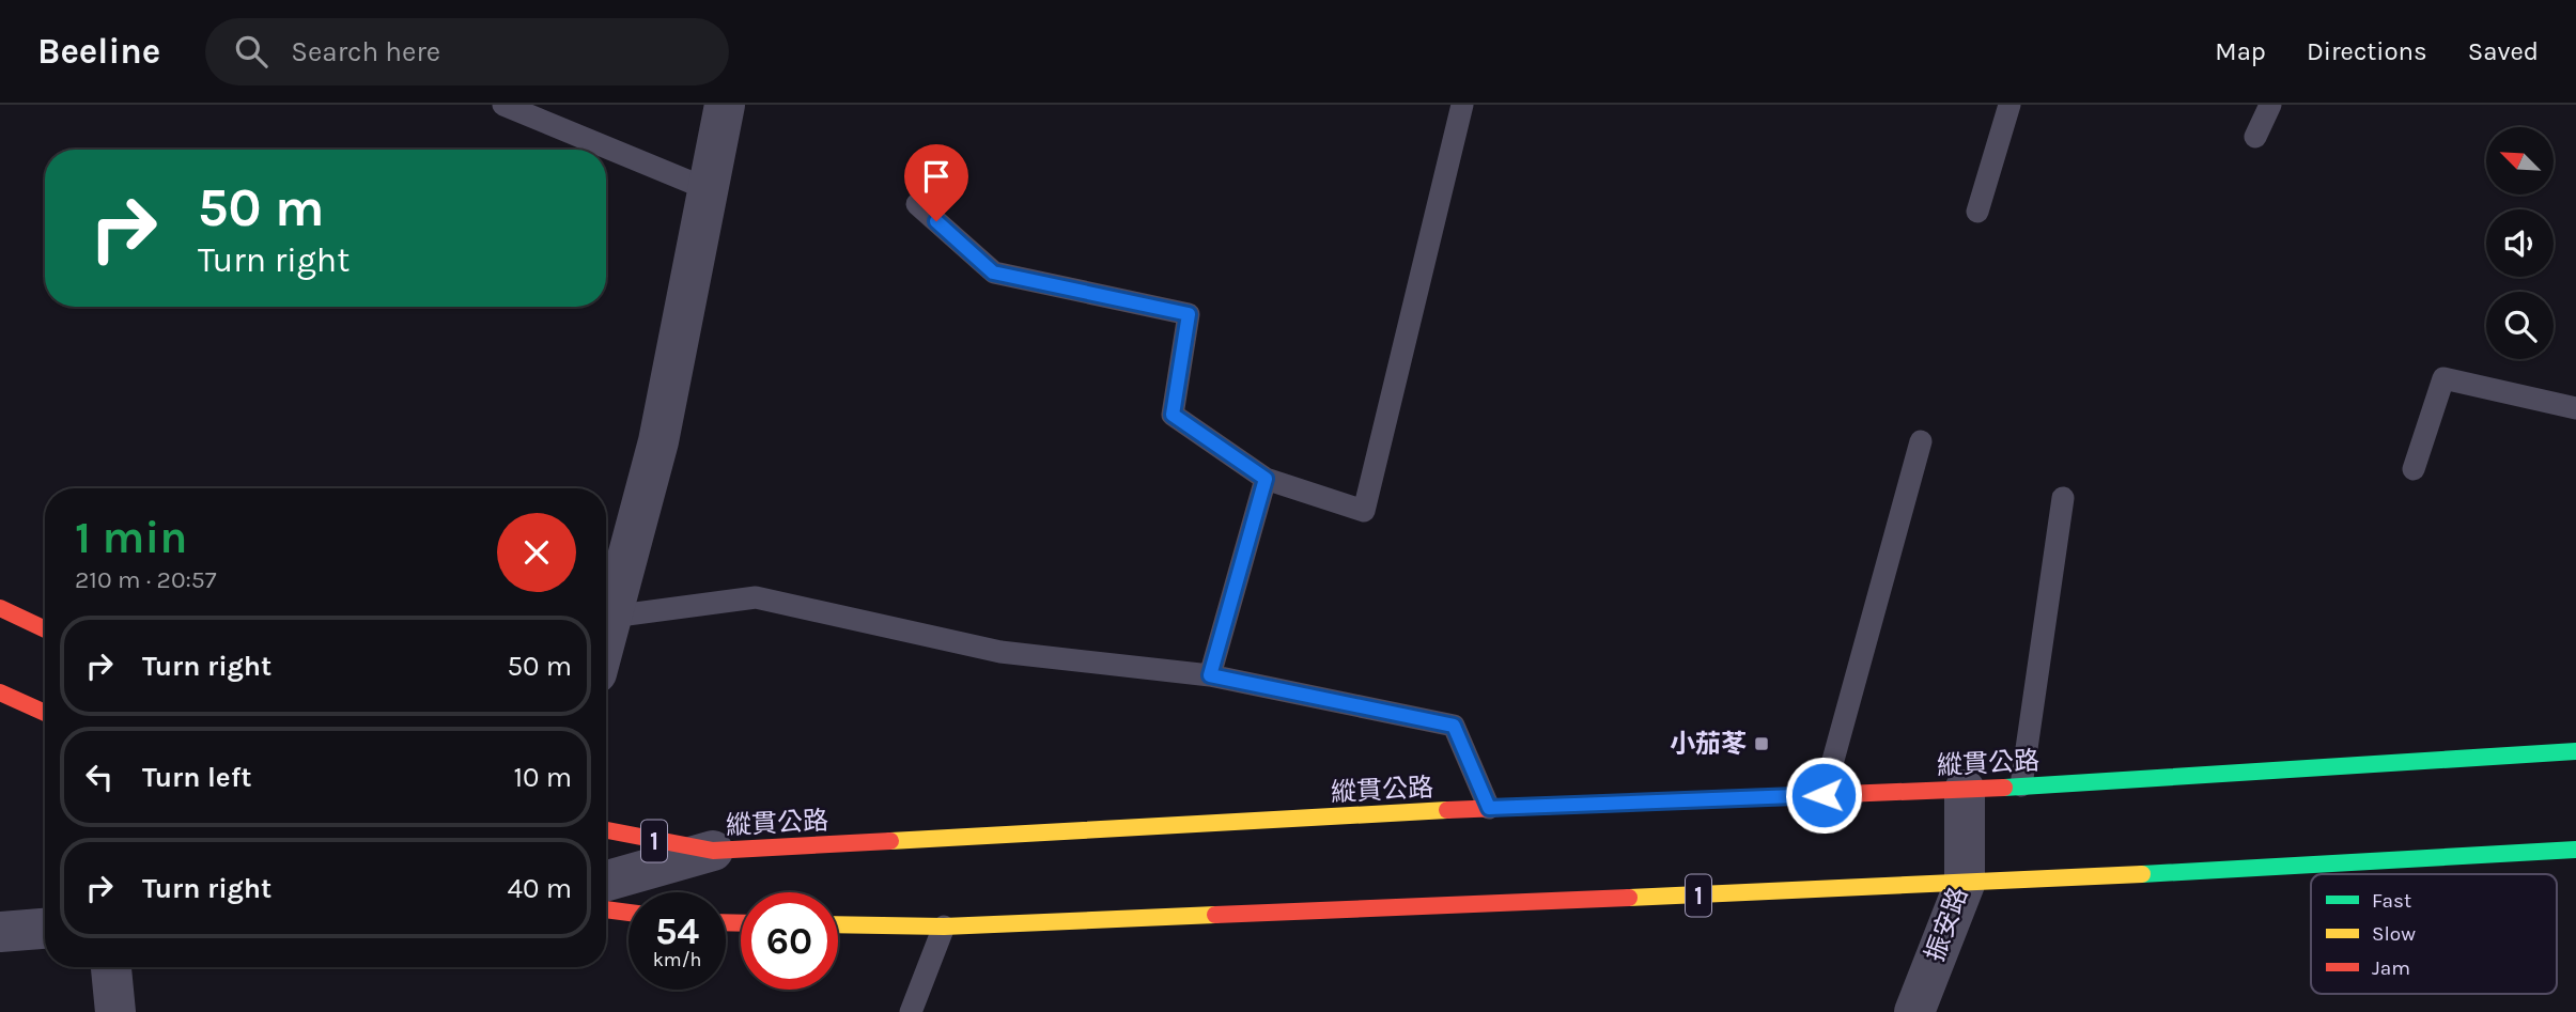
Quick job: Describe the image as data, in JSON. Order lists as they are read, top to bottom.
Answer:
{
  "streets": {
    "main road": ["縱貫公路", "1"],
    "street": ["振安路"]
  },
  "crossings": [
    ["縱貫公路", "振安路"],
    ["1", "振安路"]
  ],
  "places": {
    "transit": ["小茄苳"]
  },
  "legend": ["Fast", "Slow", "Jam"],
  "north": "top left",
  "page": {
    "header": "Beeline",
    "search": "Search here",
    "nav": ["Map", "Directions", "Saved"],
    "turn": ["50 m", "Turn right"],
    "heading": ["1 min", "210 m · 20:57"],
    "list": [
      {
        "name": "Turn right",
        "value": "50 m"
      },
      {
        "name": "Turn left",
        "value": "10 m"
      },
      {
        "name": "Turn right",
        "value": "40 m"
      }
    ],
    "speed": "54 km/h",
    "limit": "60"
  }
}
